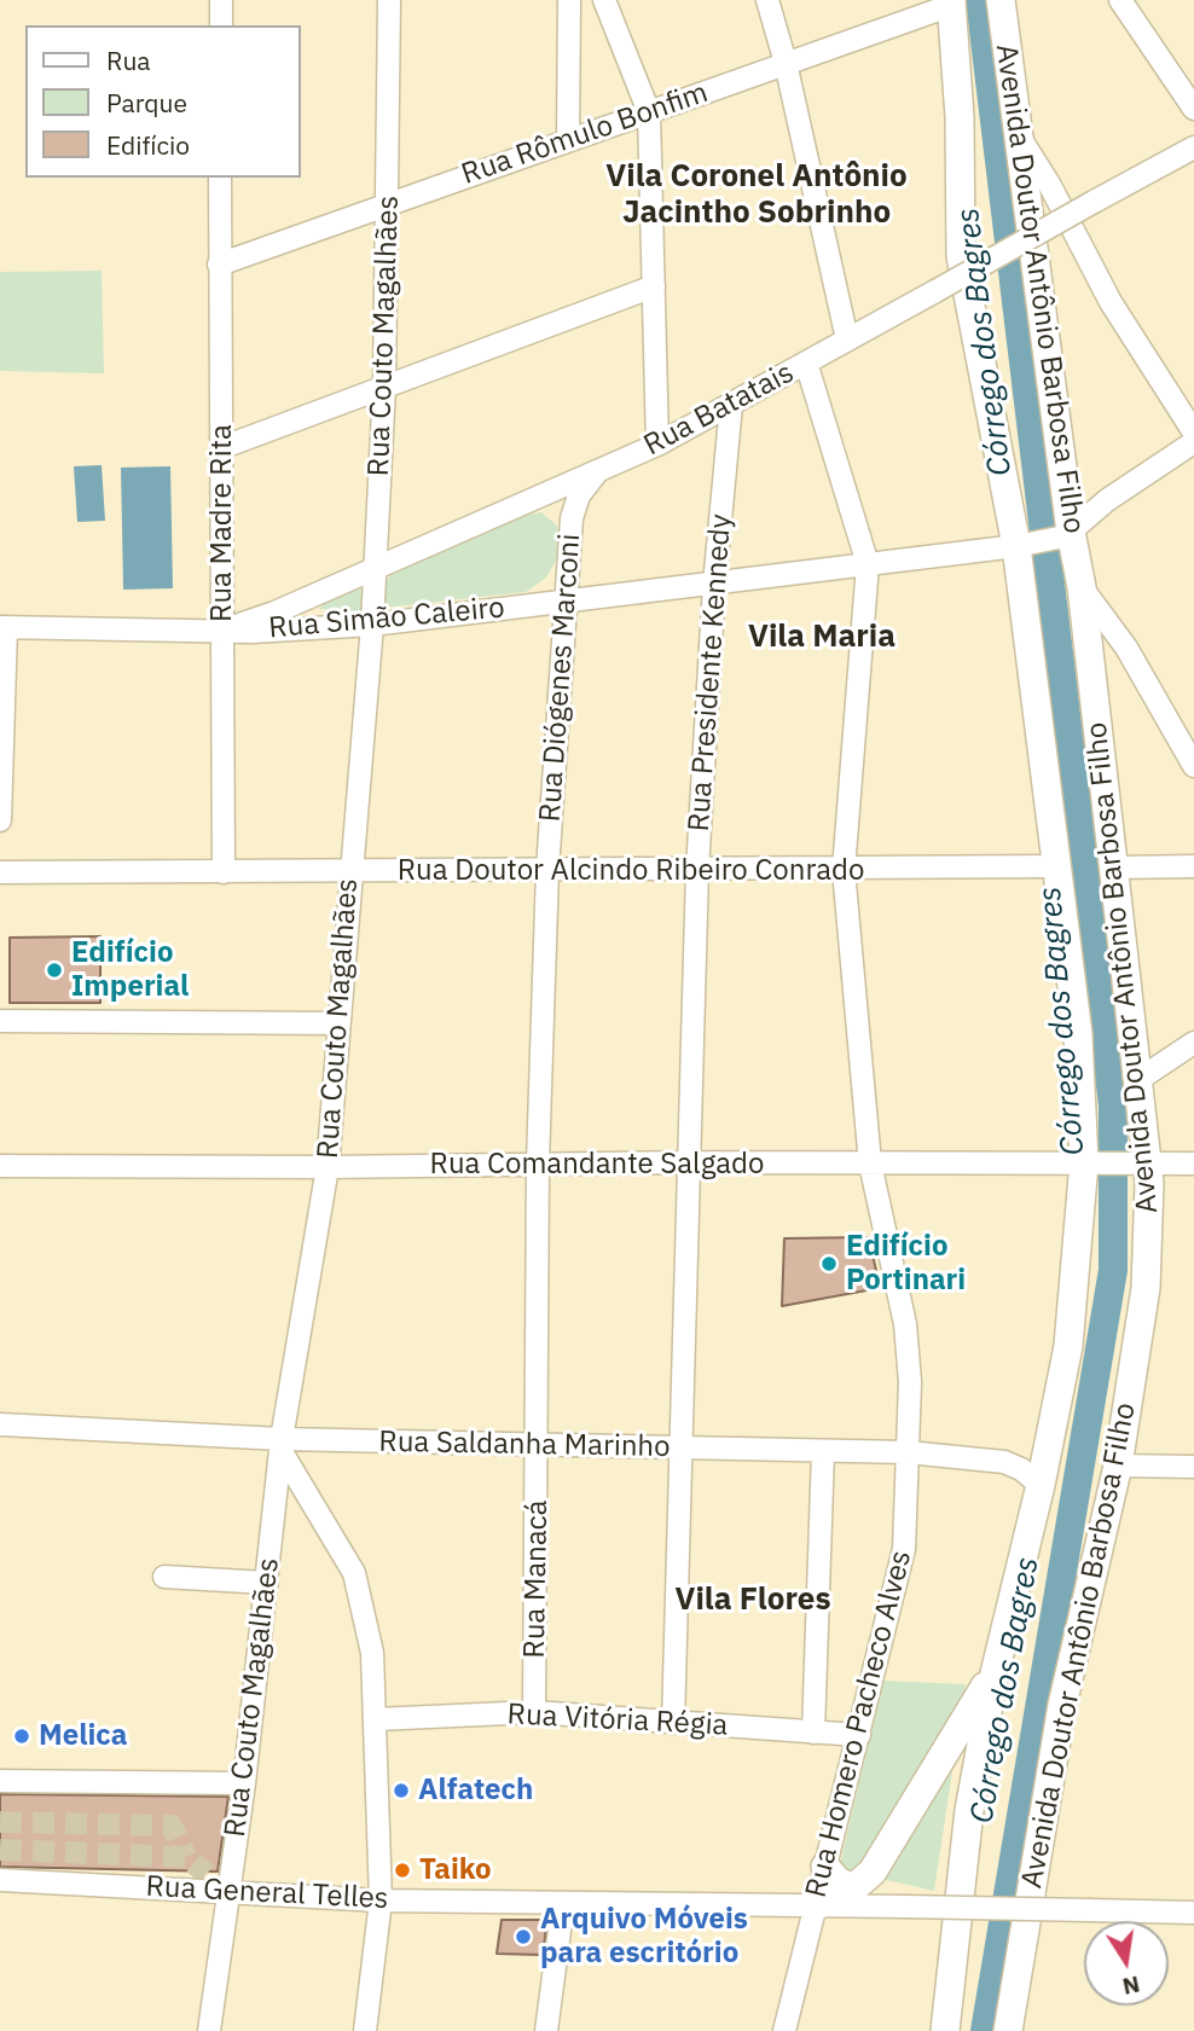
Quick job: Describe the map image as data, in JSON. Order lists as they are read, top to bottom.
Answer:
{
  "streets": {
    "main road": ["Avenida Doutor Antônio Barbosa Filho"],
    "street": [
      "Rua Rômulo Bonfim",
      "Rua Couto Magalhães",
      "Rua Batatais",
      "Rua Madre Rita",
      "Rua Simão Caleiro",
      "Rua Presidente Kennedy",
      "Rua Diógenes Marconi",
      "Rua Doutor Alcindo Ribeiro Conrado",
      "Rua Comandante Salgado",
      "Rua Saldanha Marinho",
      "Rua Manacá",
      "Rua Vitória Régia",
      "Rua Homero Pacheco Alves",
      "Rua General Telles"
    ]
  },
  "crossings": [
    ["Rua Rômulo Bonfim", "Avenida Doutor Antônio Barbosa Filho"],
    ["Rua Rômulo Bonfim", "Rua Couto Magalhães"],
    ["Rua Rômulo Bonfim", "Rua Madre Rita"],
    ["Avenida Doutor Antônio Barbosa Filho", "Rua Simão Caleiro"],
    ["Avenida Doutor Antônio Barbosa Filho", "Rua Doutor Alcindo Ribeiro Conrado"],
    ["Avenida Doutor Antônio Barbosa Filho", "Rua Comandante Salgado"],
    ["Avenida Doutor Antônio Barbosa Filho", "Rua Saldanha Marinho"],
    ["Rua Couto Magalhães", "Rua Batatais"],
    ["Rua Couto Magalhães", "Rua Simão Caleiro"],
    ["Rua Couto Magalhães", "Rua Doutor Alcindo Ribeiro Conrado"],
    ["Rua Couto Magalhães", "Rua Comandante Salgado"],
    ["Rua Couto Magalhães", "Rua Saldanha Marinho"],
    ["Rua Couto Magalhães", "Rua General Telles"],
    ["Rua Batatais", "Rua Madre Rita"],
    ["Rua Batatais", "Rua Simão Caleiro"],
    ["Rua Batatais", "Rua Presidente Kennedy"],
    ["Rua Batatais", "Rua Diógenes Marconi"],
    ["Rua Batatais", "Rua Homero Pacheco Alves"],
    ["Rua Madre Rita", "Rua Simão Caleiro"],
    ["Rua Madre Rita", "Rua Doutor Alcindo Ribeiro Conrado"],
    ["Rua Simão Caleiro", "Rua Presidente Kennedy"],
    ["Rua Simão Caleiro", "Rua Diógenes Marconi"],
    ["Rua Simão Caleiro", "Rua Homero Pacheco Alves"],
    ["Rua Presidente Kennedy", "Rua Doutor Alcindo Ribeiro Conrado"],
    ["Rua Presidente Kennedy", "Rua Comandante Salgado"],
    ["Rua Presidente Kennedy", "Rua Saldanha Marinho"],
    ["Rua Presidente Kennedy", "Rua Vitória Régia"],
    ["Rua Diógenes Marconi", "Rua Doutor Alcindo Ribeiro Conrado"],
    ["Rua Diógenes Marconi", "Rua Comandante Salgado"],
    ["Rua Diógenes Marconi", "Rua Saldanha Marinho"],
    ["Rua Diógenes Marconi", "Rua Manacá"],
    ["Rua Doutor Alcindo Ribeiro Conrado", "Rua Homero Pacheco Alves"],
    ["Rua Comandante Salgado", "Rua Homero Pacheco Alves"],
    ["Rua Saldanha Marinho", "Rua Manacá"],
    ["Rua Saldanha Marinho", "Rua Homero Pacheco Alves"],
    ["Rua Manacá", "Rua Vitória Régia"],
    ["Rua Vitória Régia", "Rua Homero Pacheco Alves"],
    ["Rua Homero Pacheco Alves", "Rua General Telles"]
  ],
  "districts": ["Vila Coronel Antônio Jacintho Sobrinho", "Vila Maria", "Vila Flores"],
  "water": ["Córrego dos Bagres"],
  "places": [
    "Edifício Imperial",
    "Edifício Portinari",
    "Melica",
    "Alfatech",
    "Taiko",
    "Arquivo Móveis para escritório"
  ],
  "legend": ["Rua", "Parque", "Edifício"],
  "north": "bottom"
}
